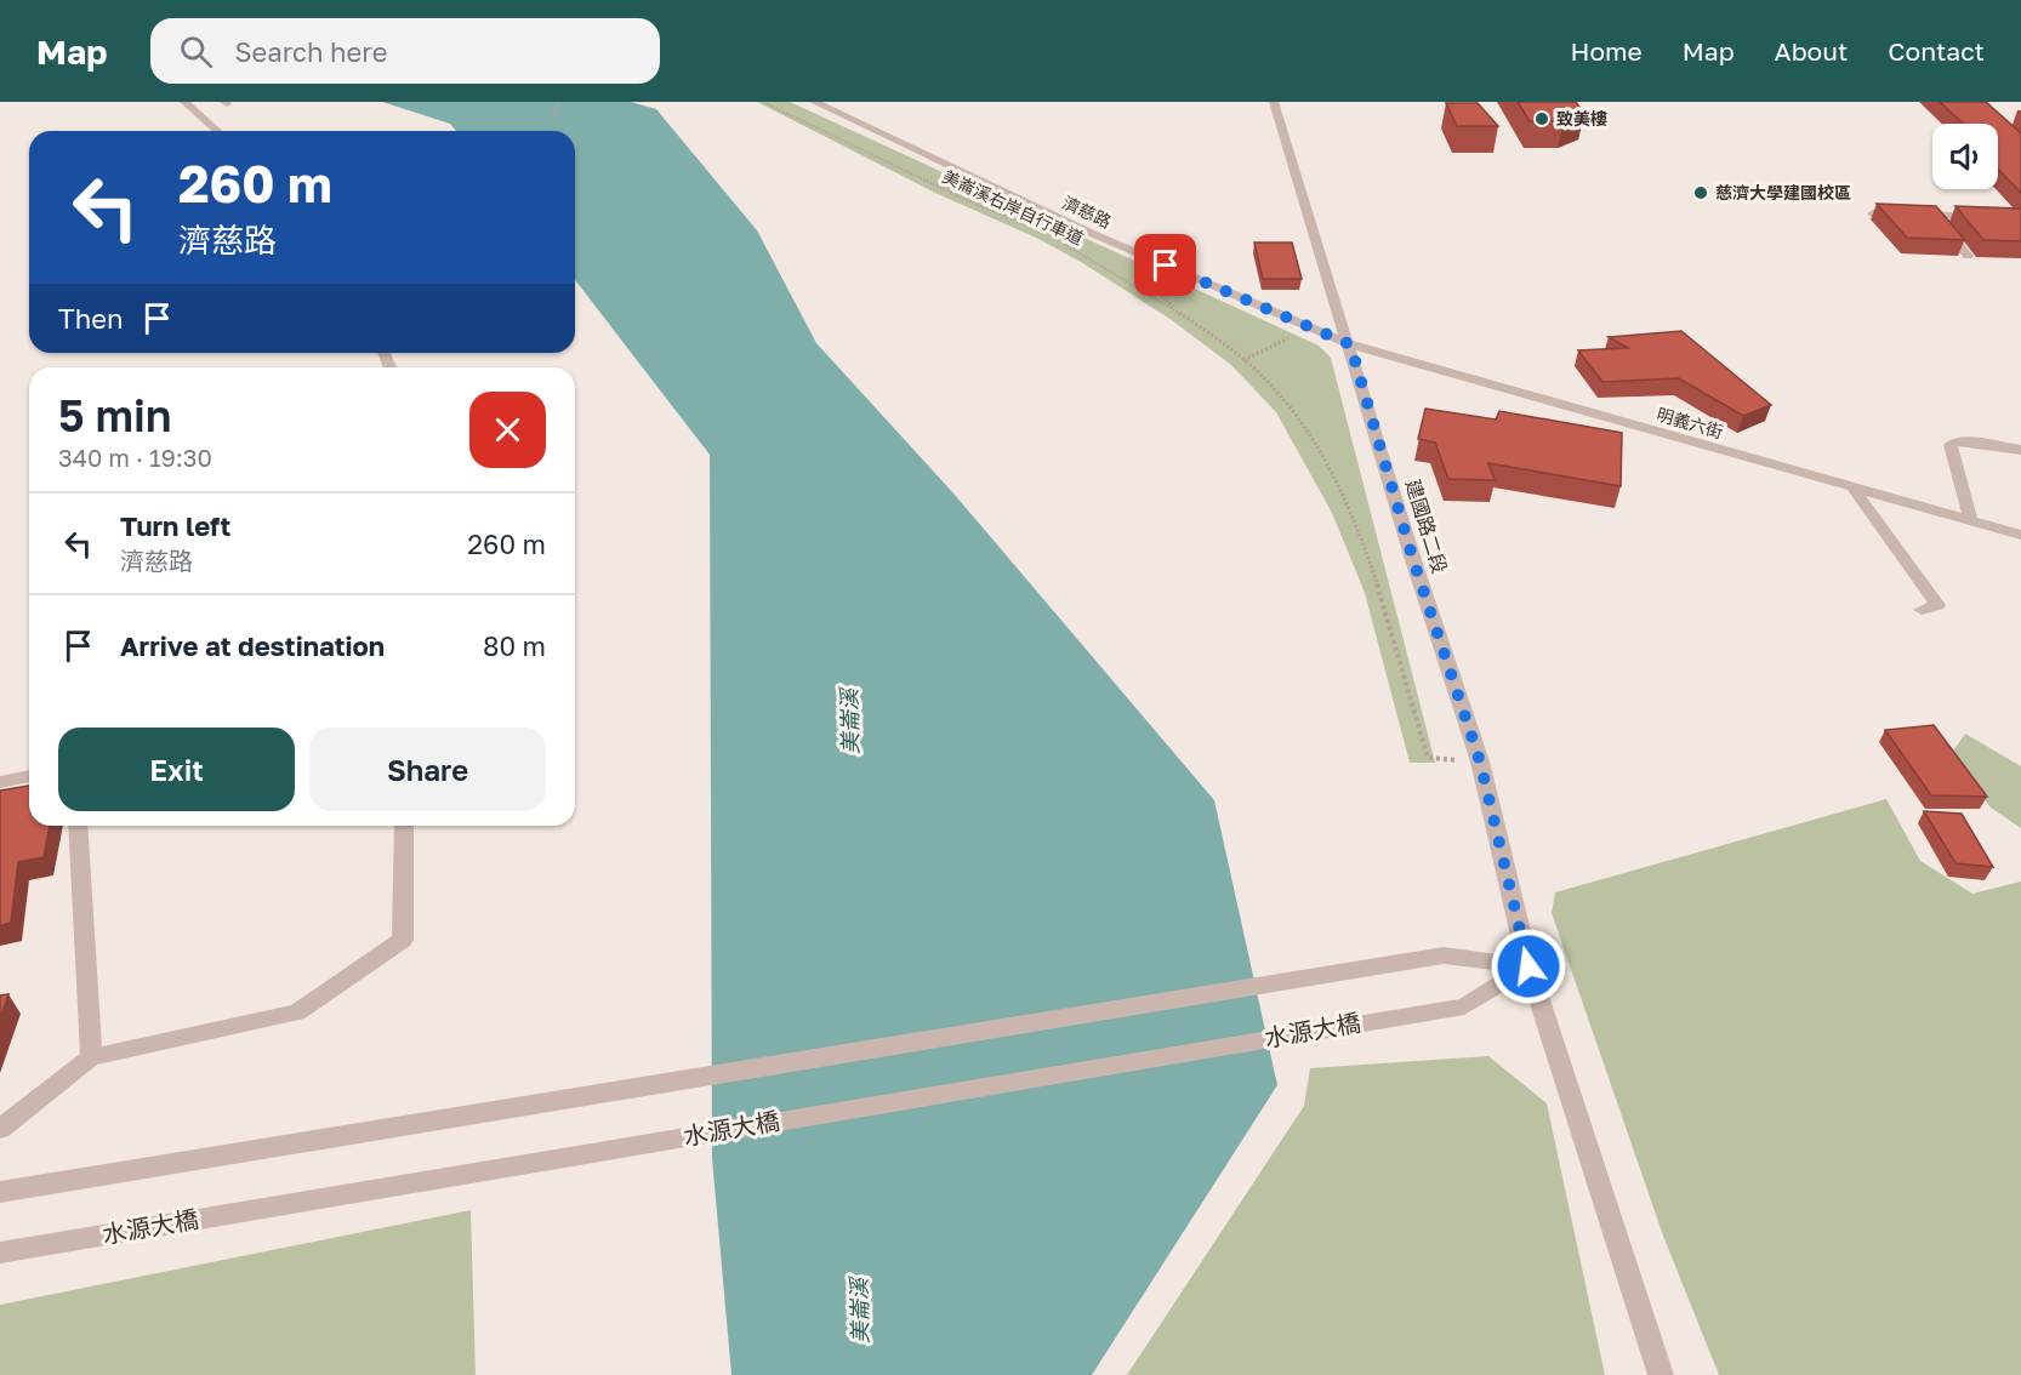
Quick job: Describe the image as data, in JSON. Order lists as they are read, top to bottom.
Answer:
{
  "streets": {
    "street": [
      "濟慈路",
      "明義六街",
      "建國路二段",
      "水源大橋"
    ],
    "path": ["美崙溪右岸自行車道"]
  },
  "crossings": [
    ["美崙溪右岸自行車道", "濟慈路"],
    ["濟慈路", "明義六街"],
    ["濟慈路", "建國路二段"],
    ["明義六街", "建國路二段"],
    ["建國路二段", "水源大橋"]
  ],
  "water": ["美崙溪"],
  "places": ["致美樓", "慈濟大學建國校區"],
  "page": {
    "header": "Map",
    "search": "Search here",
    "nav": [
      "Home",
      "Map",
      "About",
      "Contact"
    ],
    "turn": ["260 m", "濟慈路"],
    "then": "Then",
    "heading": ["5 min", "340 m · 19:30"],
    "list": [
      {
        "name": "Turn left",
        "note": "濟慈路",
        "value": "260 m"
      },
      {
        "name": "Arrive at destination",
        "value": "80 m"
      }
    ],
    "buttons": ["Exit", "Share"]
  }
}
